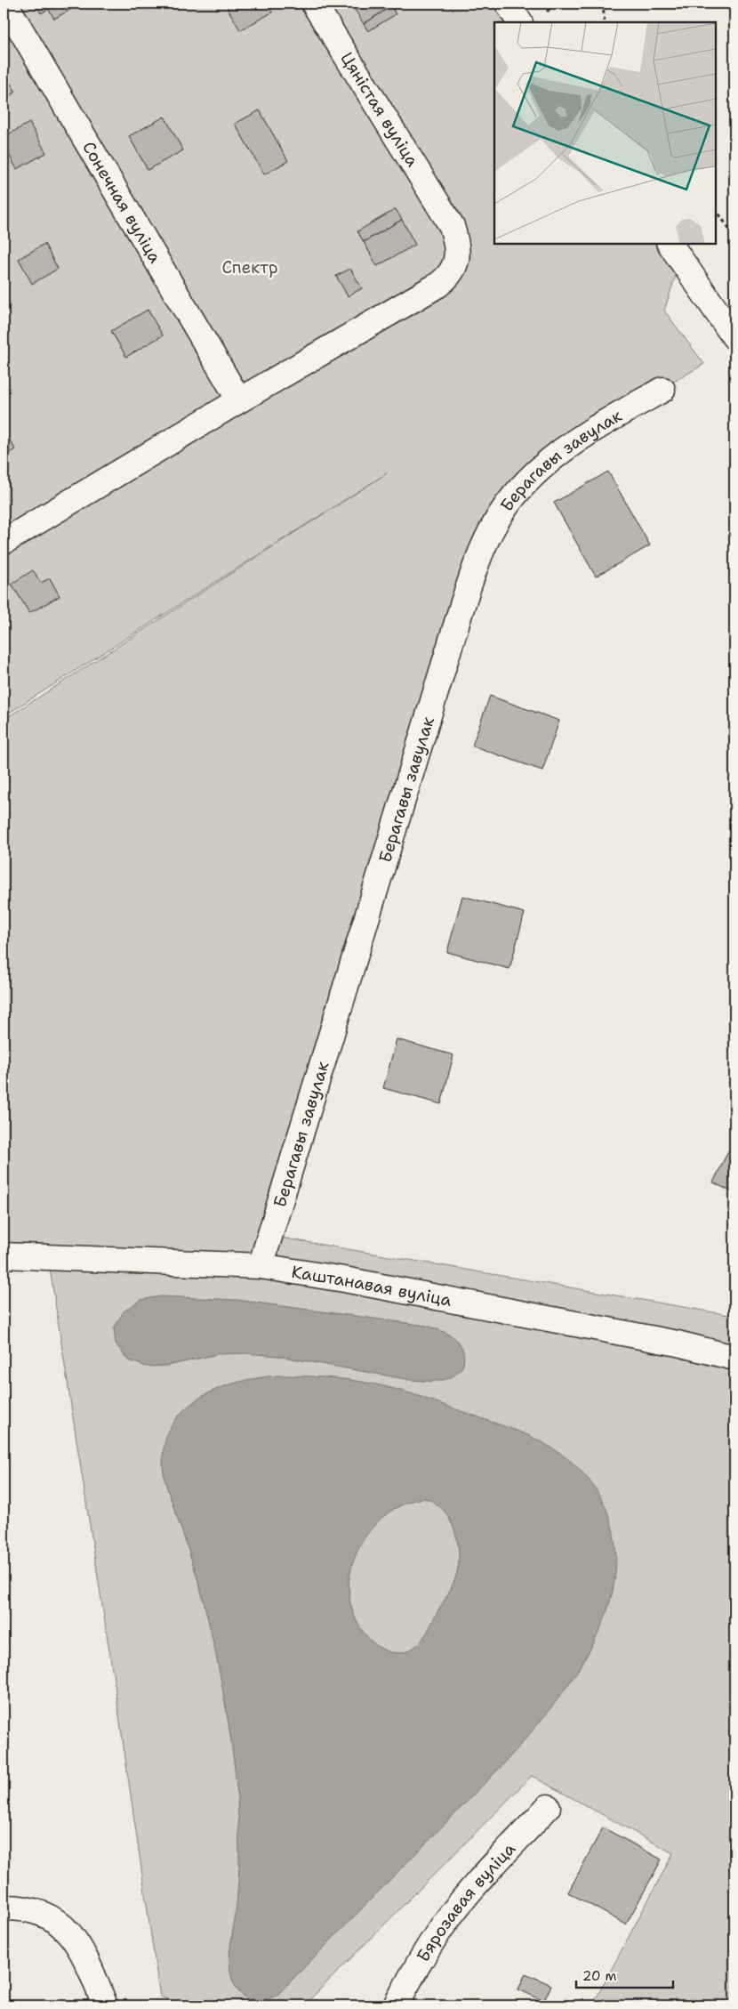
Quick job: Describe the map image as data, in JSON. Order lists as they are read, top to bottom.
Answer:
{
  "streets": {
    "street": [
      "Цяністая вуліца",
      "Сонечная вуліца",
      "Берагавы завулак",
      "Каштанавая вуліца",
      "Бярозавая вуліца"
    ]
  },
  "crossings": [
    ["Цяністая вуліца", "Сонечная вуліца"],
    ["Берагавы завулак", "Каштанавая вуліца"]
  ],
  "parks": ["Спектр"],
  "scale_bar": "20 m"
}
